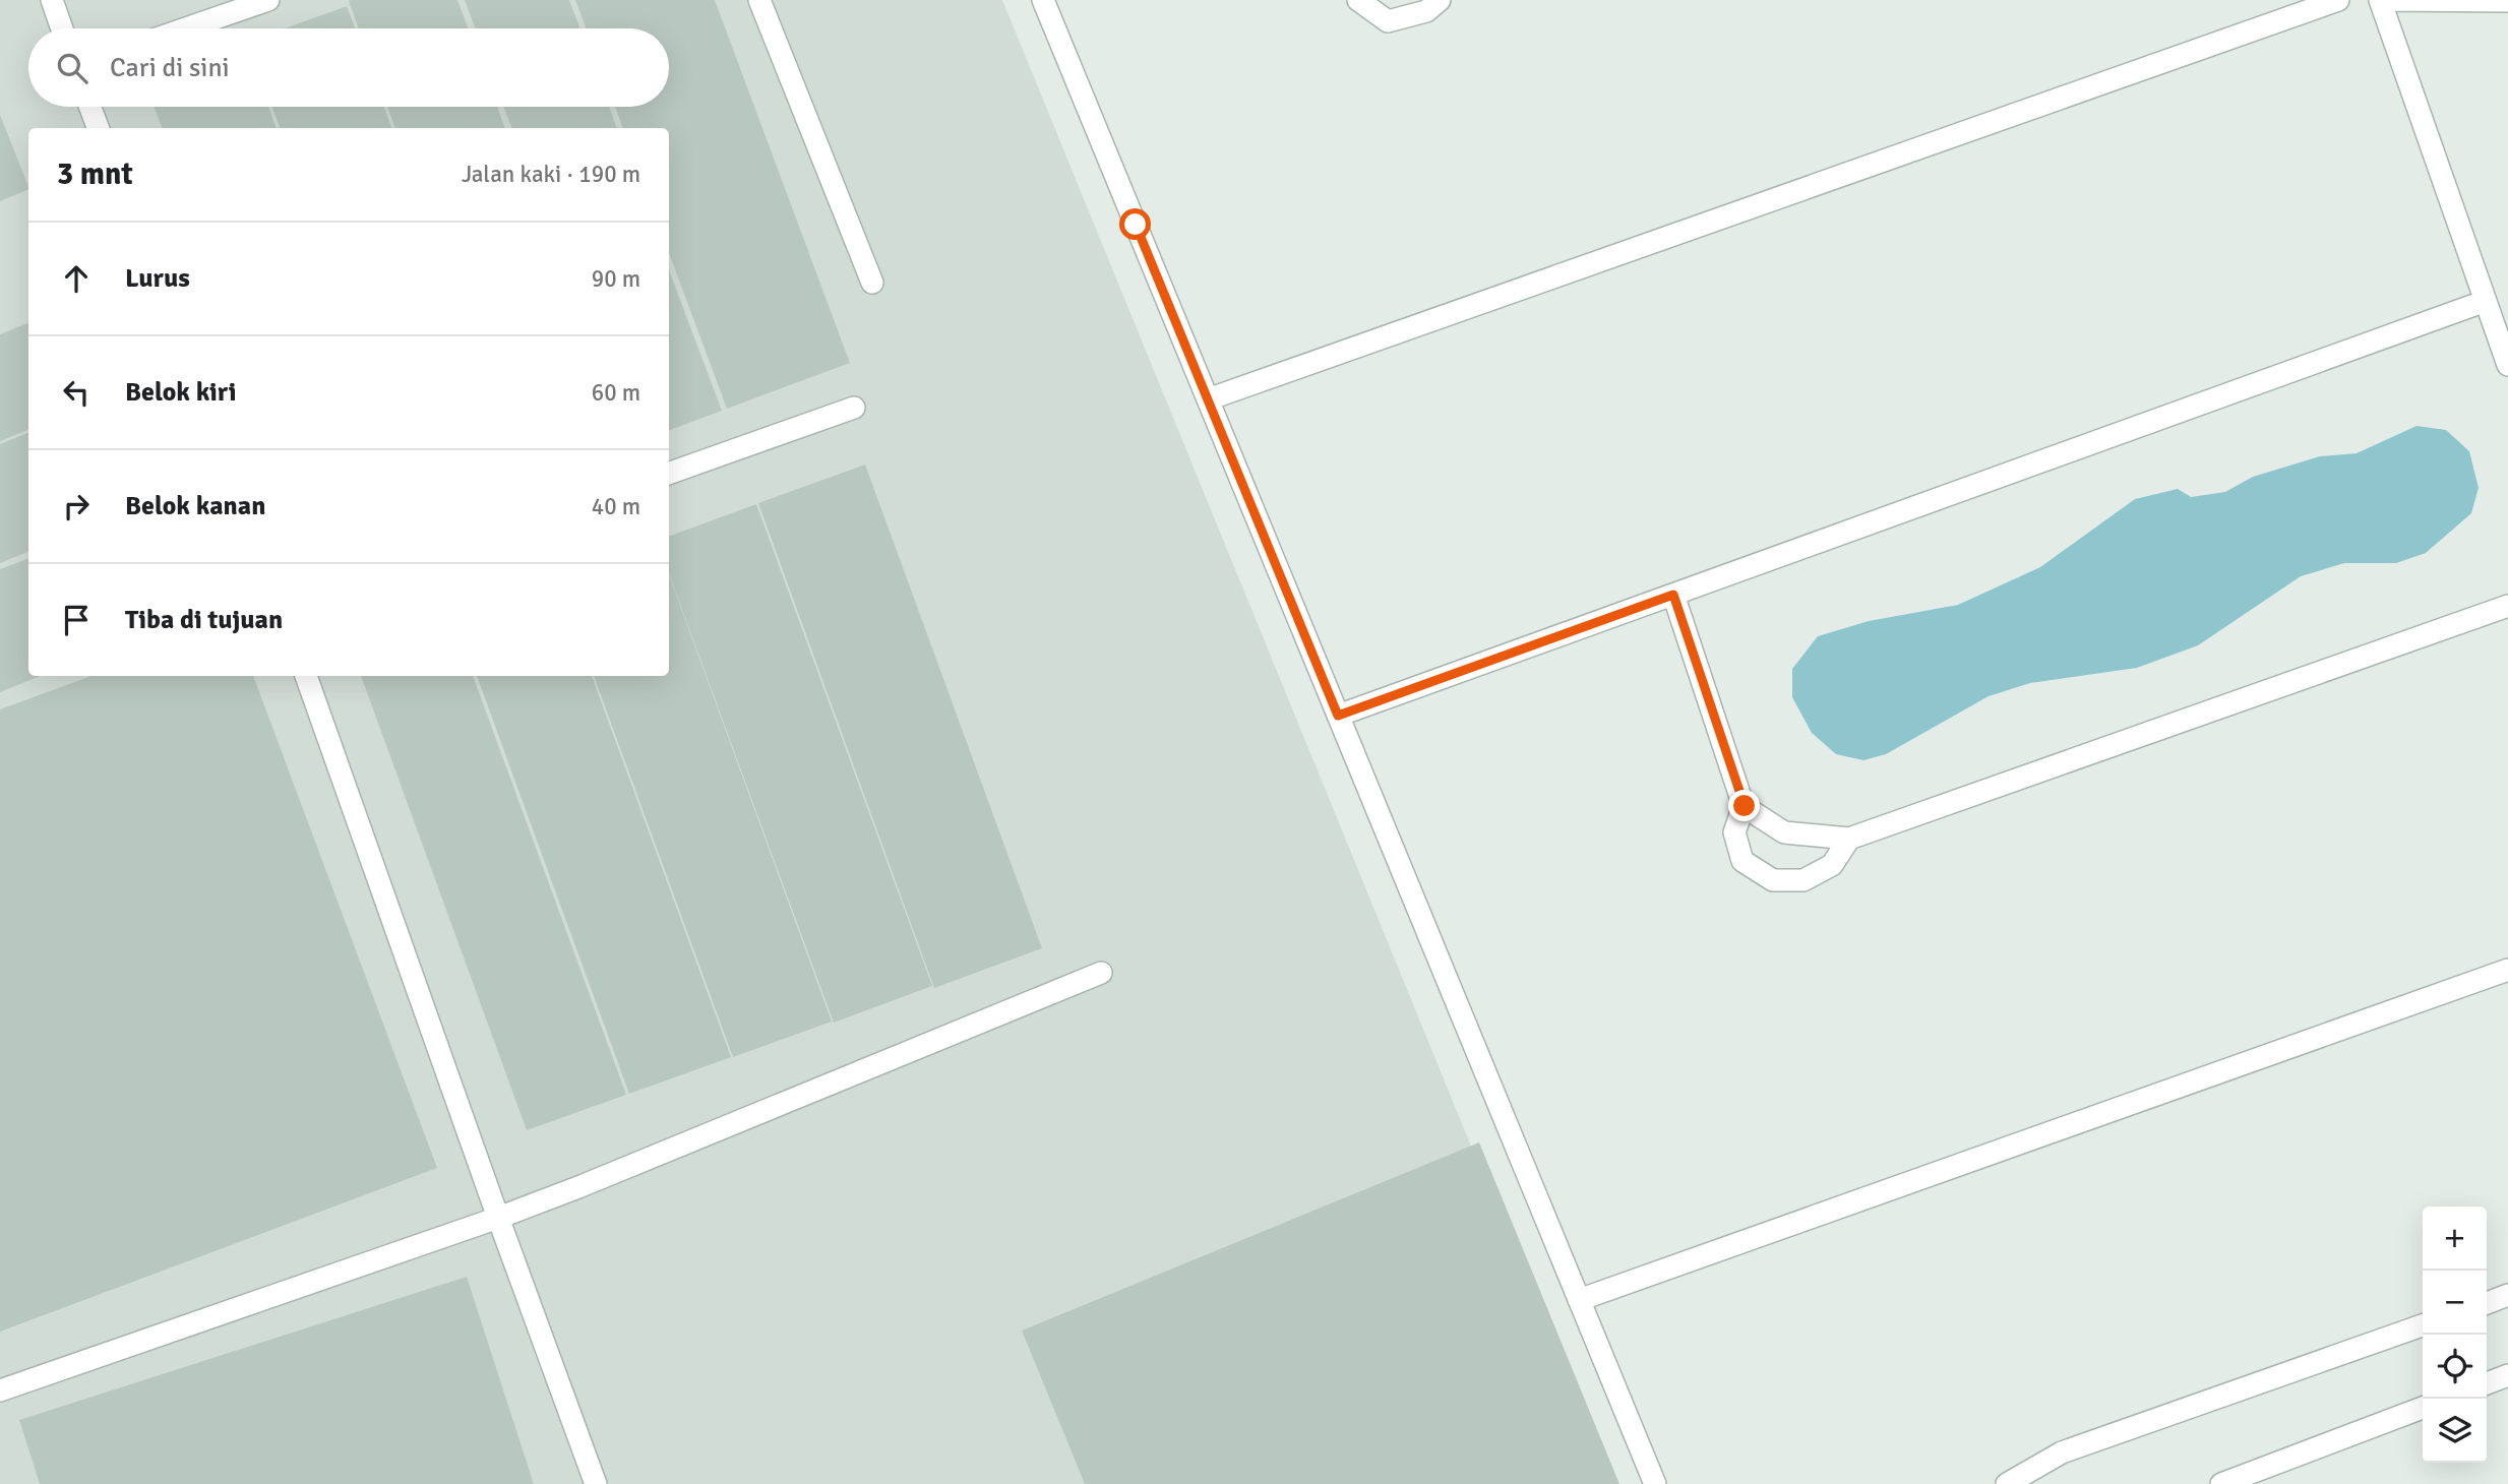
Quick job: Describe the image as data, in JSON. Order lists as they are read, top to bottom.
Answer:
{
  "page": {
    "search": "Cari di sini",
    "heading": ["3 mnt", "Jalan kaki · 190 m"],
    "list": [
      ["Lurus", "90 m"],
      ["Belok kiri", "60 m"],
      ["Belok kanan", "40 m"],
      "Tiba di tujuan"
    ],
    "map_buttons": ["+", "−"]
  }
}
